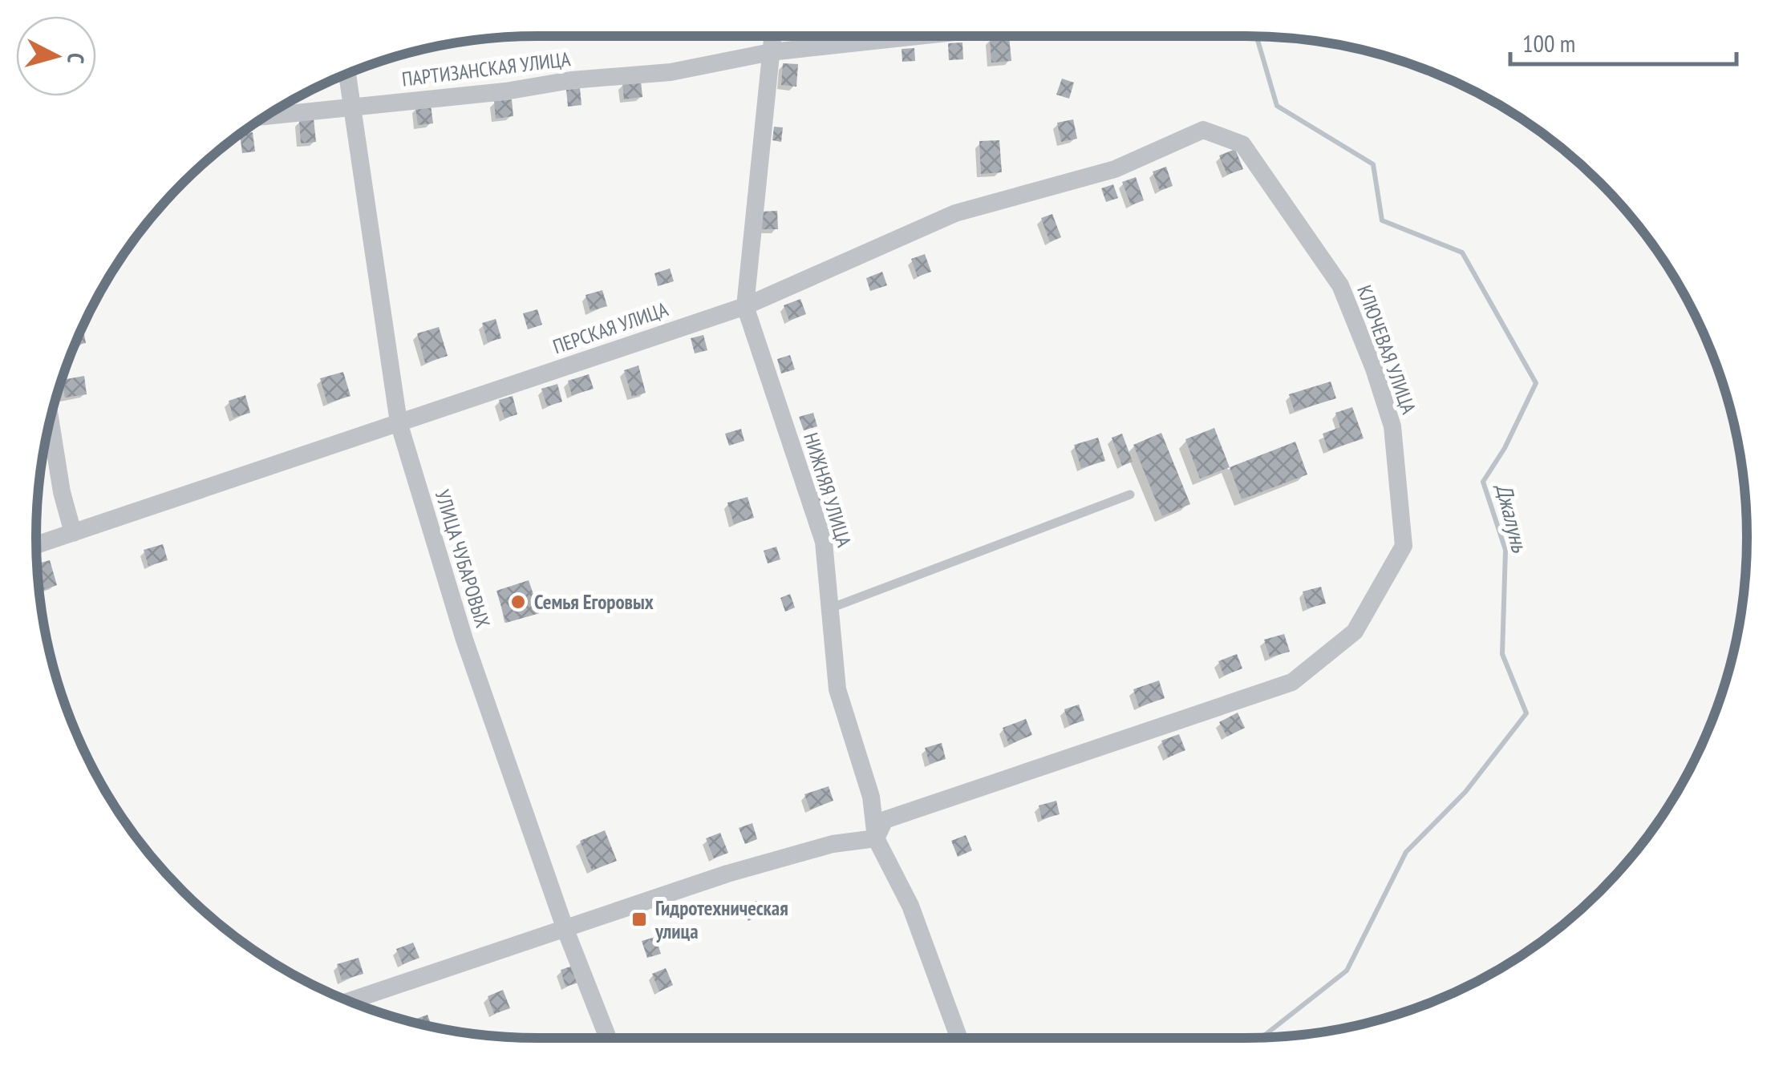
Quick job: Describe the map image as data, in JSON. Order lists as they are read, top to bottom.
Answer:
{
  "streets": {
    "street": [
      "ПАРТИЗАНСКАЯ УЛИЦА",
      "ПЕРСКАЯ УЛИЦА",
      "КЛЮЧЕВАЯ УЛИЦА",
      "НИЖНЯЯ УЛИЦА",
      "УЛИЦА ЧУБАРОВЫХ"
    ]
  },
  "crossings": [
    ["ПАРТИЗАНСКАЯ УЛИЦА", "НИЖНЯЯ УЛИЦА"],
    ["ПАРТИЗАНСКАЯ УЛИЦА", "УЛИЦА ЧУБАРОВЫХ"],
    ["ПЕРСКАЯ УЛИЦА", "КЛЮЧЕВАЯ УЛИЦА"],
    ["ПЕРСКАЯ УЛИЦА", "НИЖНЯЯ УЛИЦА"],
    ["ПЕРСКАЯ УЛИЦА", "УЛИЦА ЧУБАРОВЫХ"],
    ["КЛЮЧЕВАЯ УЛИЦА", "НИЖНЯЯ УЛИЦА"]
  ],
  "water": ["Джалунь"],
  "places": {
    "other": ["Семья Егоровых"],
    "transit": ["Гидротехническая улица"]
  },
  "scale_bar": "100 m",
  "north": "right"
}
